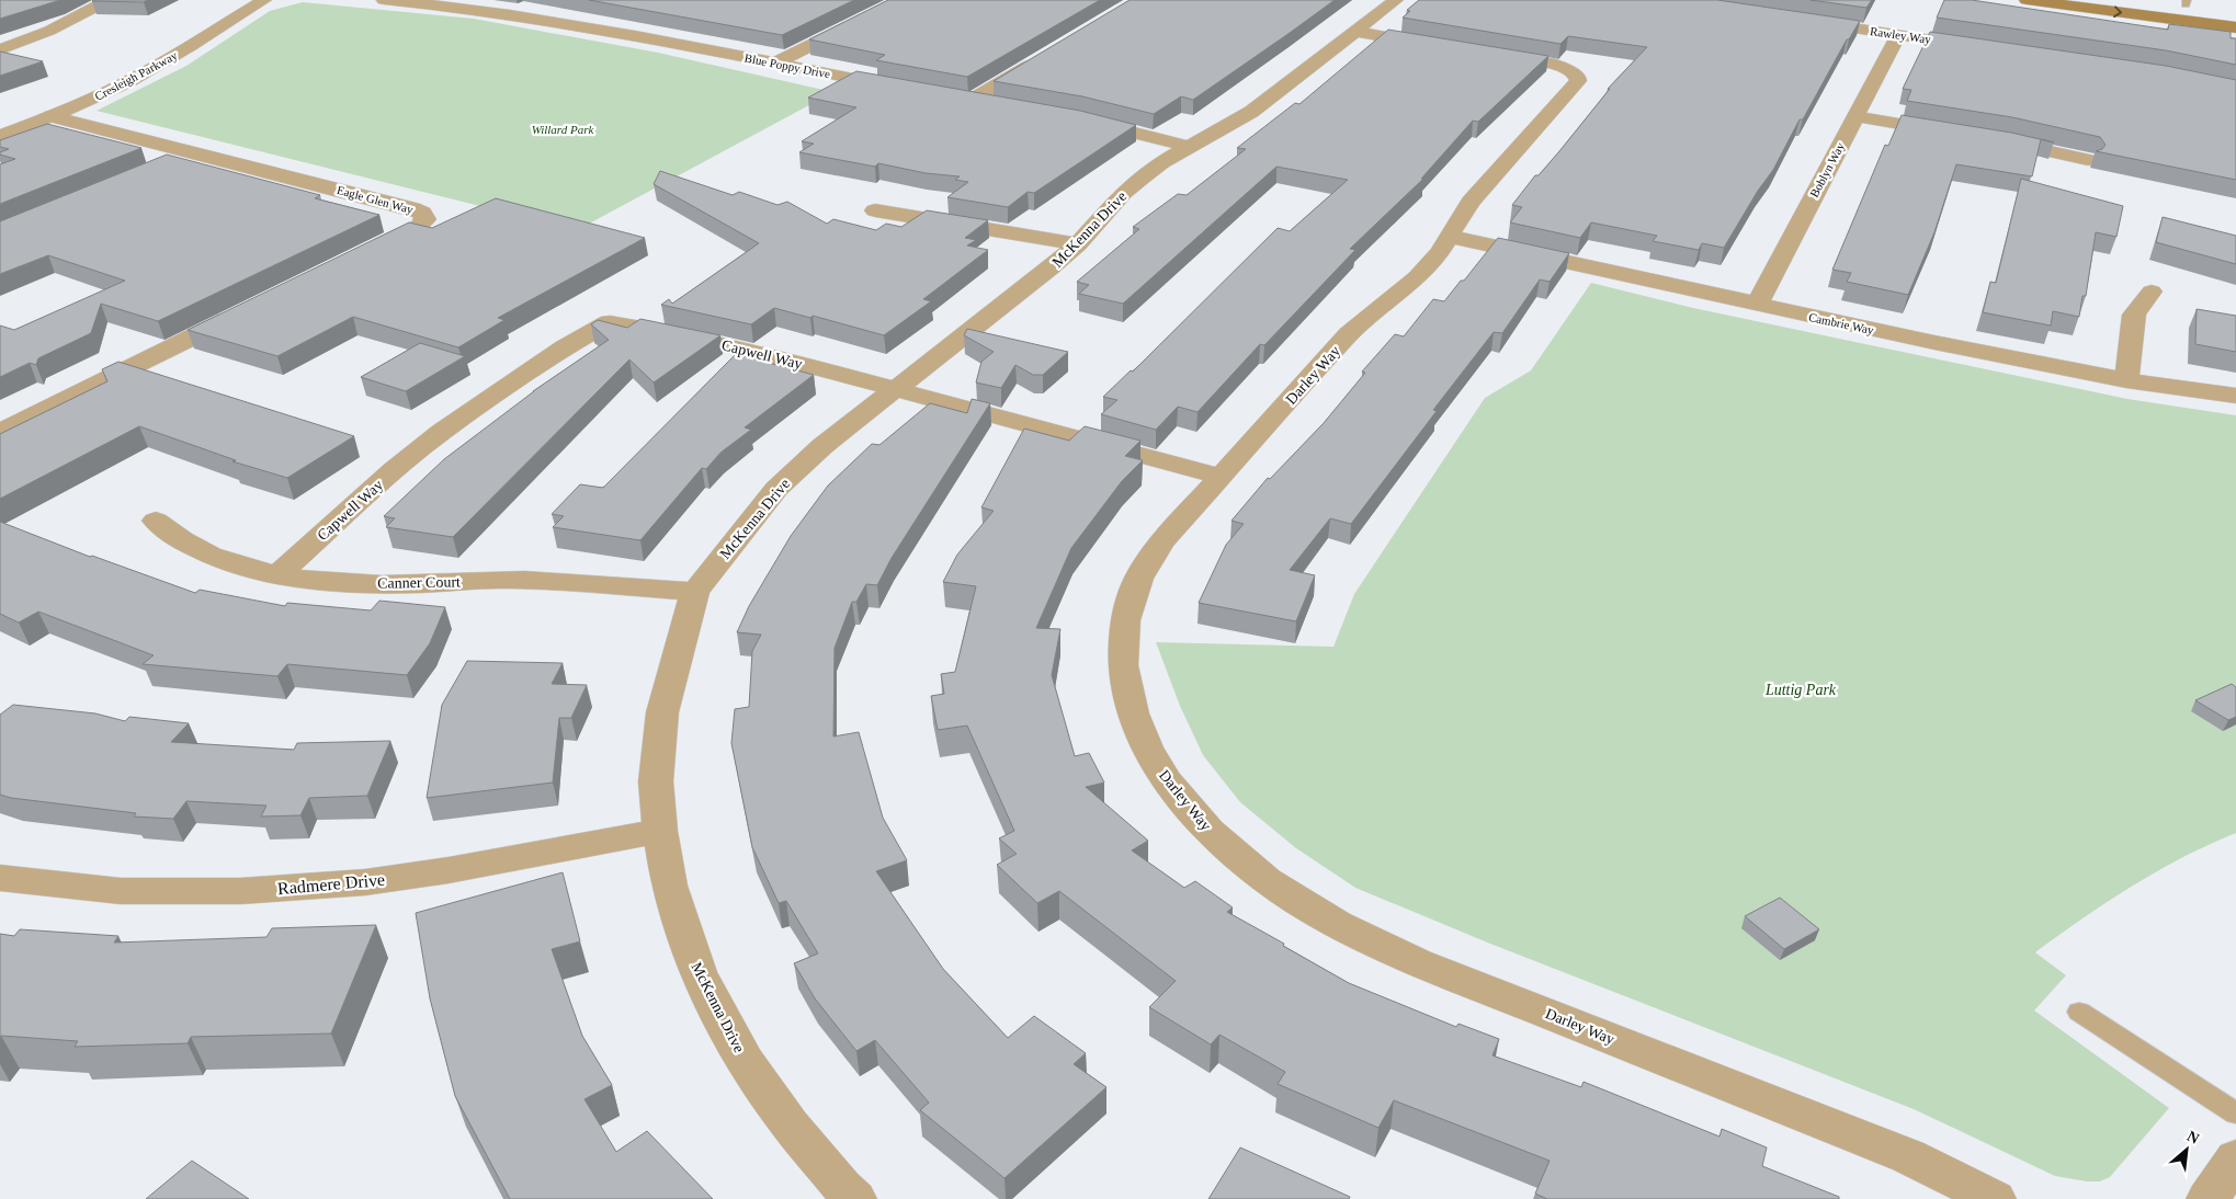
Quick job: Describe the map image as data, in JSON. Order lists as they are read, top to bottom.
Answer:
{
  "streets": {
    "street": [
      "Rawley Way",
      "Blue Poppy Drive",
      "Cresleigh Parkway",
      "Boblyn Way",
      "Eagle Glen Way",
      "McKenna Drive",
      "Cambrie Way",
      "Capwell Way",
      "Darley Way",
      "Canner Court",
      "Radmere Drive"
    ]
  },
  "crossings": [
    ["Rawley Way", "Boblyn Way"],
    ["Cresleigh Parkway", "Eagle Glen Way"],
    ["Boblyn Way", "Cambrie Way"],
    ["McKenna Drive", "Capwell Way"],
    ["McKenna Drive", "Canner Court"],
    ["McKenna Drive", "Radmere Drive"],
    ["Cambrie Way", "Darley Way"],
    ["Capwell Way", "Darley Way"],
    ["Capwell Way", "Canner Court"]
  ],
  "parks": ["Willard Park", "Luttig Park"],
  "north": "top right"
}
